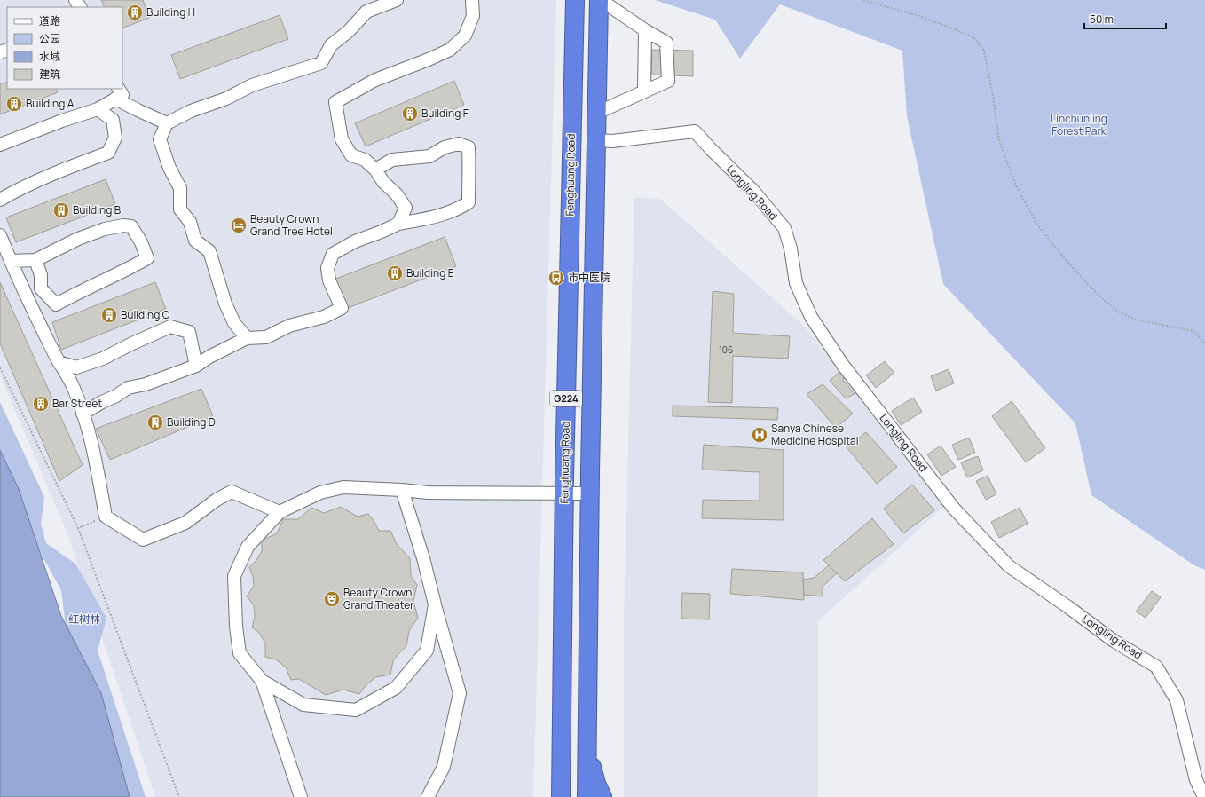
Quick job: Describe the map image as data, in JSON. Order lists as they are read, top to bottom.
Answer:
{
  "streets": {
    "highway": ["Fenghuang Road", "G224"],
    "street": ["Longling Road"]
  },
  "crossings": [
    ["Longling Road", "G224"]
  ],
  "parks": ["Linchunling Forest Park", "红树林"],
  "places": {
    "building": [
      "Building H",
      "Building A",
      "Building F",
      "Building B",
      "Building E",
      "Building C",
      "Bar Street",
      "Building D"
    ],
    "hotel": ["Beauty Crown Grand Tree Hotel"],
    "bus stop": ["市中医院"],
    "hospital": ["Sanya Chinese Medicine Hospital"],
    "theatre": ["Beauty Crown Grand Theater"]
  },
  "house_numbers": ["106"],
  "legend": [
    "道路",
    "公园",
    "水域",
    "建筑"
  ],
  "scale_bar": "50 m"
}
